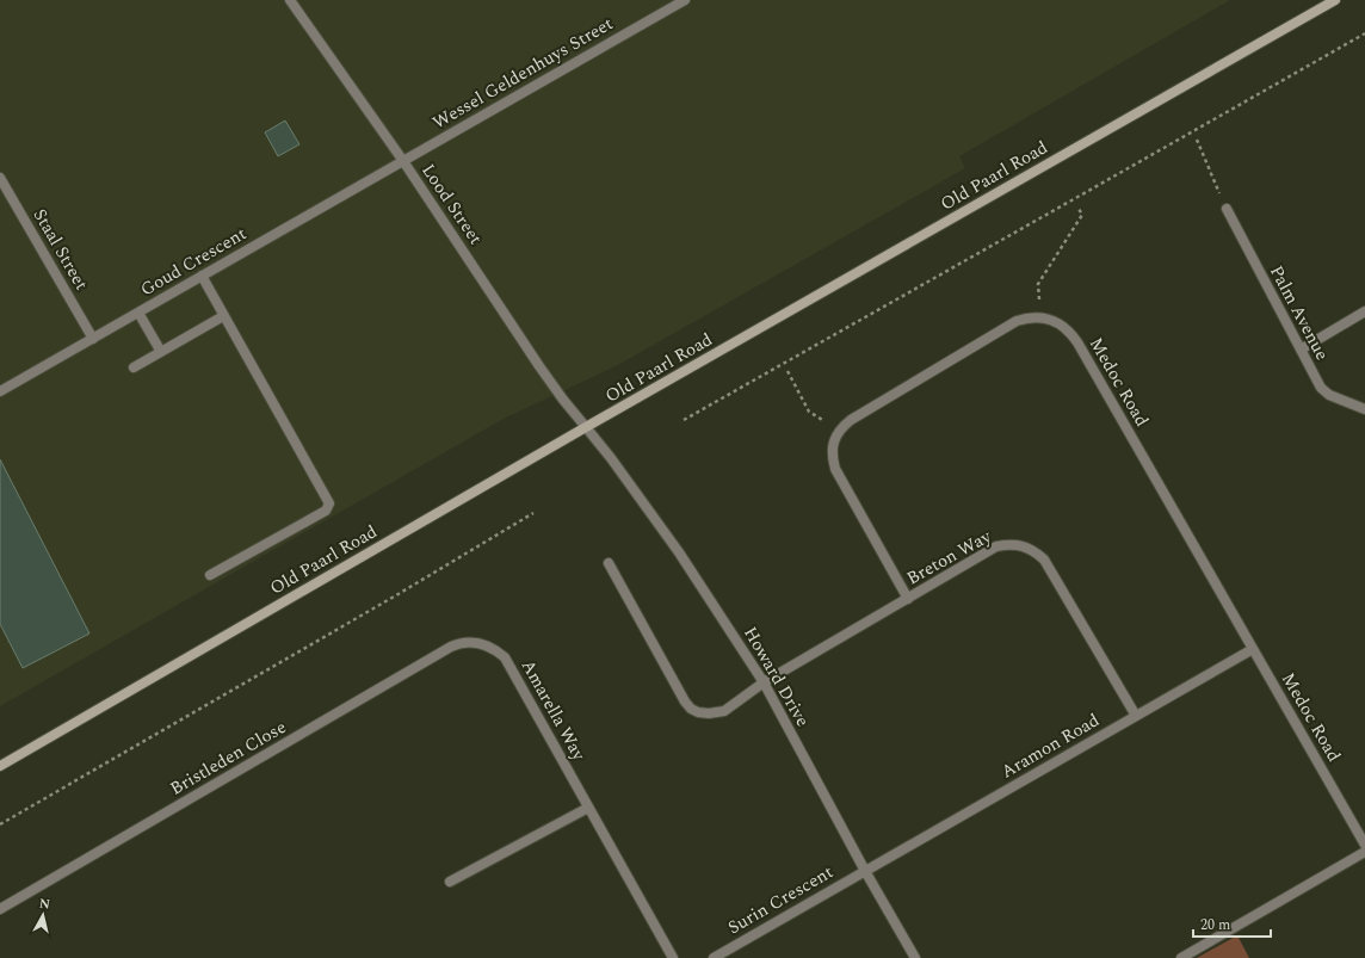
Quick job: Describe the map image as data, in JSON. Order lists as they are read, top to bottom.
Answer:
{
  "streets": {
    "main road": ["Old Paarl Road"],
    "street": [
      "Wessel Geldenhuys Street",
      "Lood Street",
      "Staal Street",
      "Goud Crescent",
      "Palm Avenue",
      "Medoc Road",
      "Breton Way",
      "Howard Drive",
      "Amarella Way",
      "Aramon Road",
      "Bristleden Close",
      "Surin Crescent"
    ]
  },
  "crossings": [
    ["Wessel Geldenhuys Street", "Lood Street"],
    ["Wessel Geldenhuys Street", "Goud Crescent"],
    ["Old Paarl Road", "Lood Street"],
    ["Old Paarl Road", "Howard Drive"],
    ["Lood Street", "Goud Crescent"],
    ["Lood Street", "Howard Drive"],
    ["Staal Street", "Goud Crescent"],
    ["Medoc Road", "Aramon Road"],
    ["Breton Way", "Howard Drive"],
    ["Breton Way", "Aramon Road"],
    ["Howard Drive", "Aramon Road"],
    ["Howard Drive", "Surin Crescent"],
    ["Amarella Way", "Bristleden Close"],
    ["Aramon Road", "Surin Crescent"]
  ],
  "scale_bar": "20 m",
  "north": "top"
}
